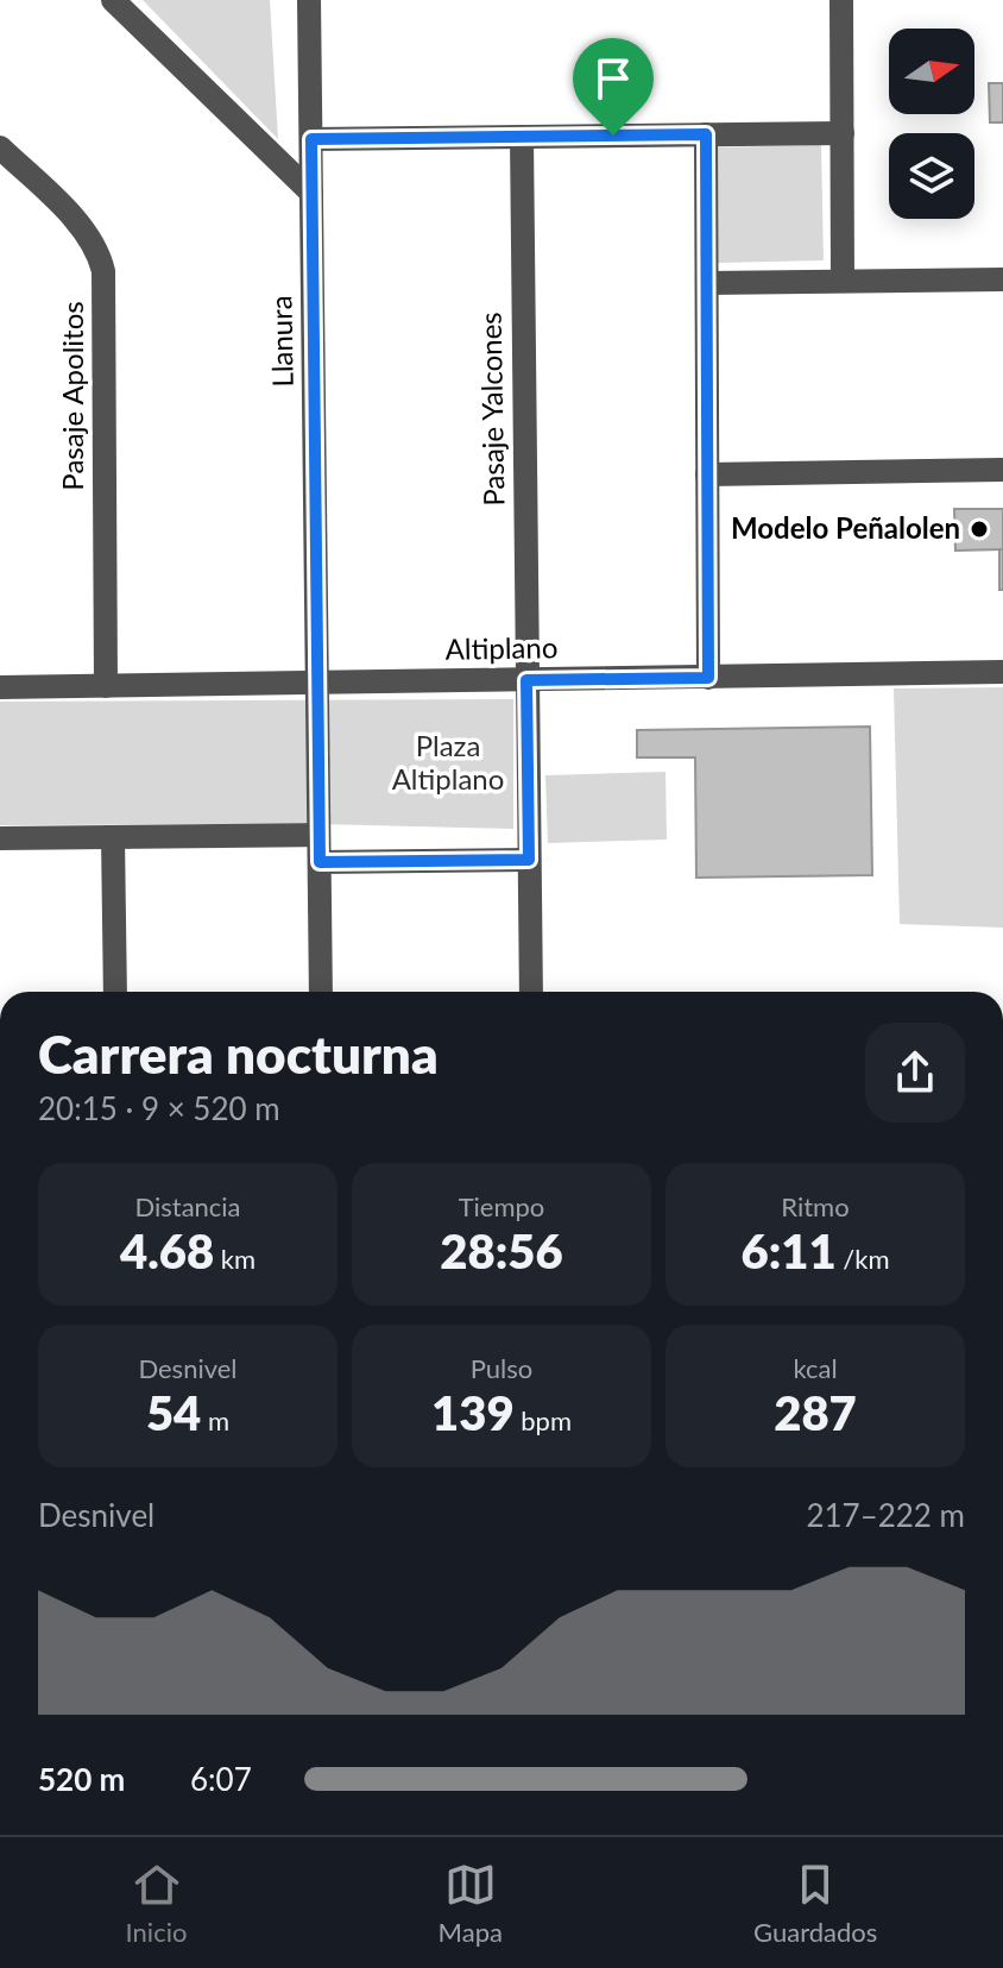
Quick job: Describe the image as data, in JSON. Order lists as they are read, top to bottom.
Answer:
{
  "streets": {
    "street": [
      "Llanura",
      "Pasaje Apolitos",
      "Pasaje Yalcones",
      "Altiplano"
    ]
  },
  "crossings": [
    ["Llanura", "Altiplano"],
    ["Pasaje Apolitos", "Altiplano"],
    ["Pasaje Yalcones", "Altiplano"]
  ],
  "parks": ["Plaza Altiplano"],
  "places": ["Modelo Peñalolen"],
  "north": "right",
  "page": {
    "heading": ["Carrera nocturna", "20:15 · 9 × 520 m"],
    "stats": [
      ["Distancia", "4.68 km"],
      ["Tiempo", "28:56"],
      ["Ritmo", "6:11 /km"],
      ["Desnivel", "54 m"],
      ["Pulso", "139 bpm"],
      ["kcal", "287"]
    ],
    "chart": ["Desnivel", "217–222 m"],
    "list": [
      {
        "name": "520 m",
        "note": "6:07"
      }
    ],
    "tabs": ["Inicio", "Mapa", "Guardados"]
  }
}
